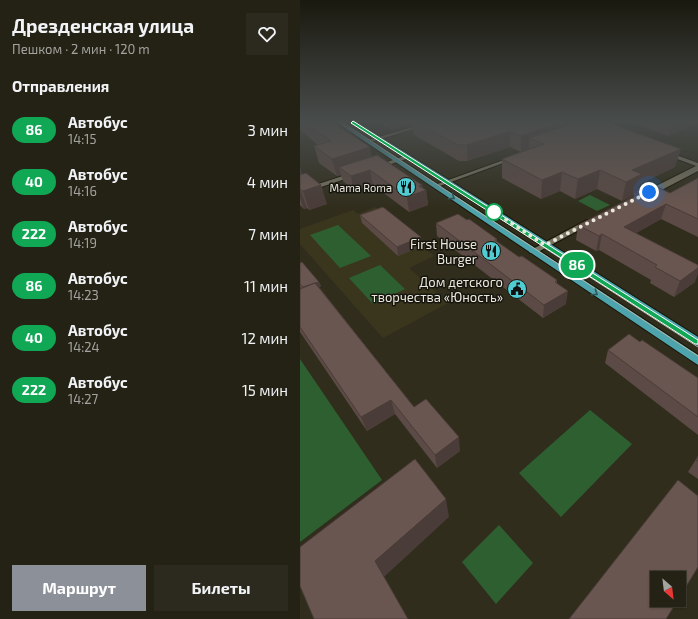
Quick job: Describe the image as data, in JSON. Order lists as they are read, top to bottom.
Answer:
{
  "places": {
    "restaurant": ["Mama Roma", "First House Burger"],
    "public building": ["Дом детского творчества «Юность»"]
  },
  "lines": ["bus line 86"],
  "north": "bottom right",
  "page": {
    "heading": [
      ["Дрезденская улица", "Пешком · 2 мин · 120 m"],
      "Отправления"
    ],
    "on_map": "86",
    "list": [
      {
        "mark": "86",
        "name": "Автобус",
        "note": "14:15",
        "value": "3 мин"
      },
      {
        "mark": "40",
        "name": "Автобус",
        "note": "14:16",
        "value": "4 мин"
      },
      {
        "mark": "222",
        "name": "Автобус",
        "note": "14:19",
        "value": "7 мин"
      },
      {
        "mark": "86",
        "name": "Автобус",
        "note": "14:23",
        "value": "11 мин"
      },
      {
        "mark": "40",
        "name": "Автобус",
        "note": "14:24",
        "value": "12 мин"
      },
      {
        "mark": "222",
        "name": "Автобус",
        "note": "14:27",
        "value": "15 мин"
      }
    ],
    "buttons": ["Маршрут", "Билеты"]
  }
}
